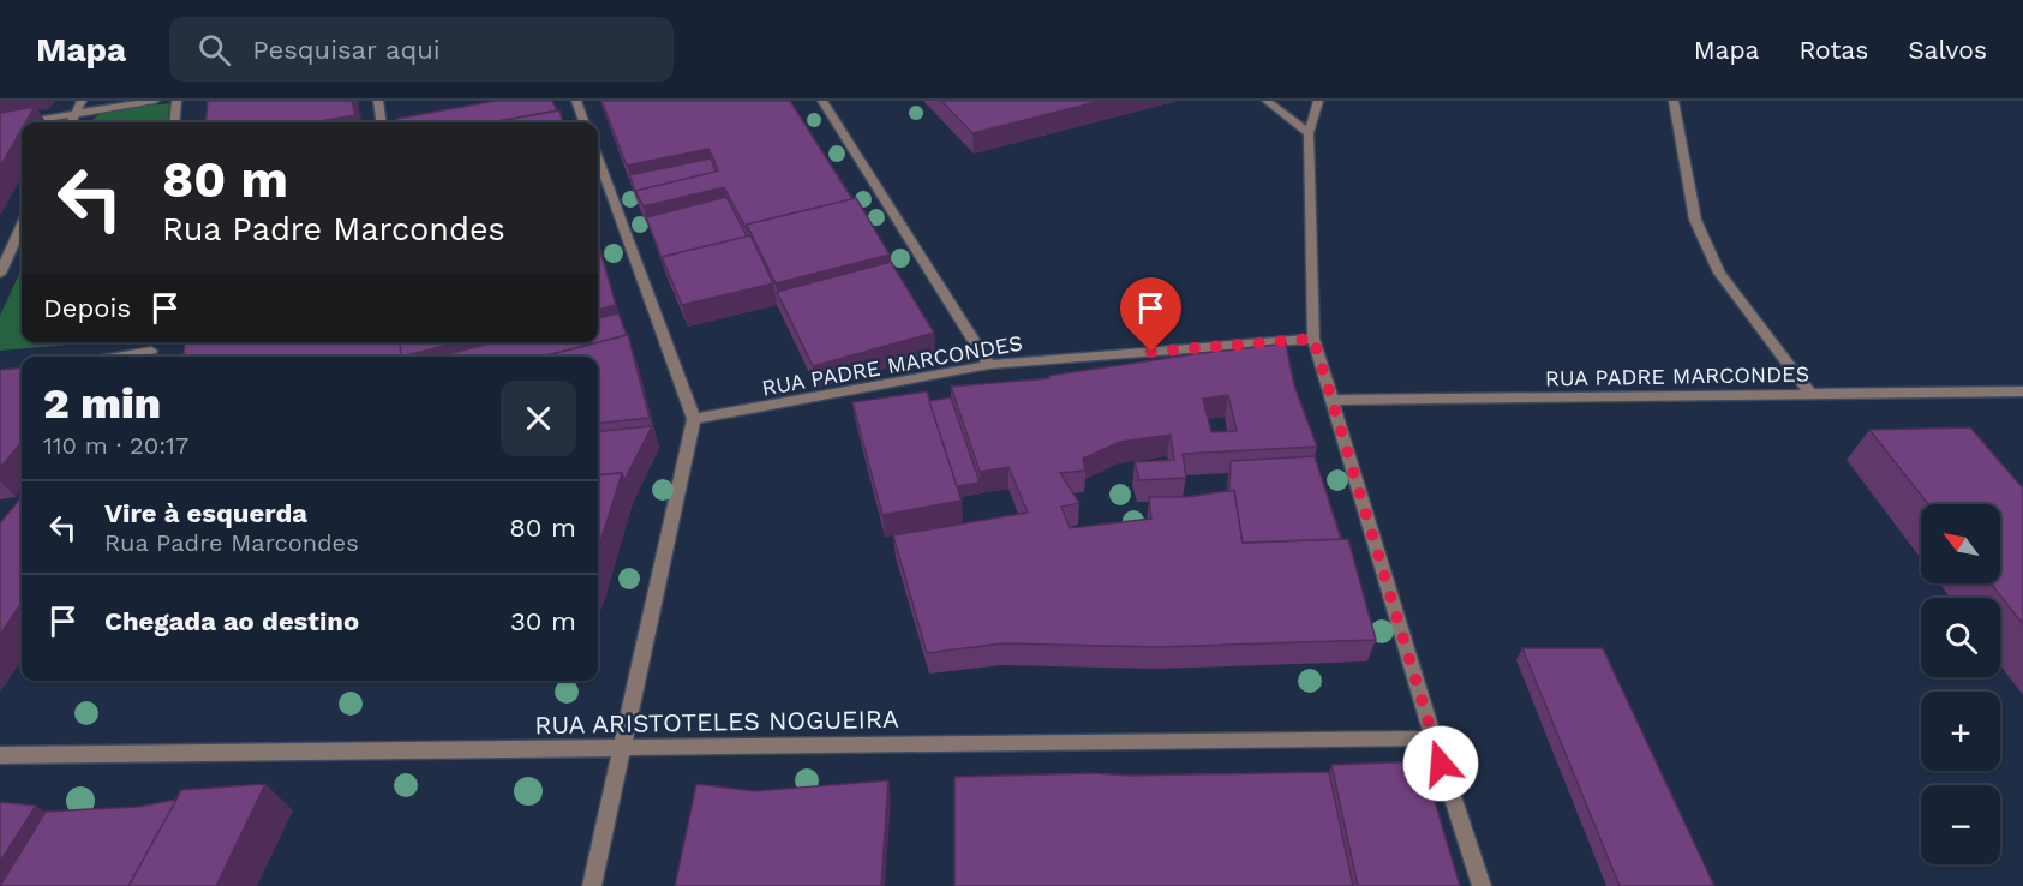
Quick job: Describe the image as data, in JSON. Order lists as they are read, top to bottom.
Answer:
{
  "streets": {
    "street": ["RUA PADRE MARCONDES", "RUA ARISTOTELES NOGUEIRA"]
  },
  "north": "top left",
  "page": {
    "header": "Mapa",
    "search": "Pesquisar aqui",
    "nav": ["Mapa", "Rotas", "Salvos"],
    "turn": ["80 m", "Rua Padre Marcondes"],
    "then": "Depois",
    "heading": ["2 min", "110 m · 20:17"],
    "list": [
      {
        "name": "Vire à esquerda",
        "note": "Rua Padre Marcondes",
        "value": "80 m"
      },
      {
        "name": "Chegada ao destino",
        "value": "30 m"
      }
    ],
    "map_buttons": ["+", "−"]
  }
}
